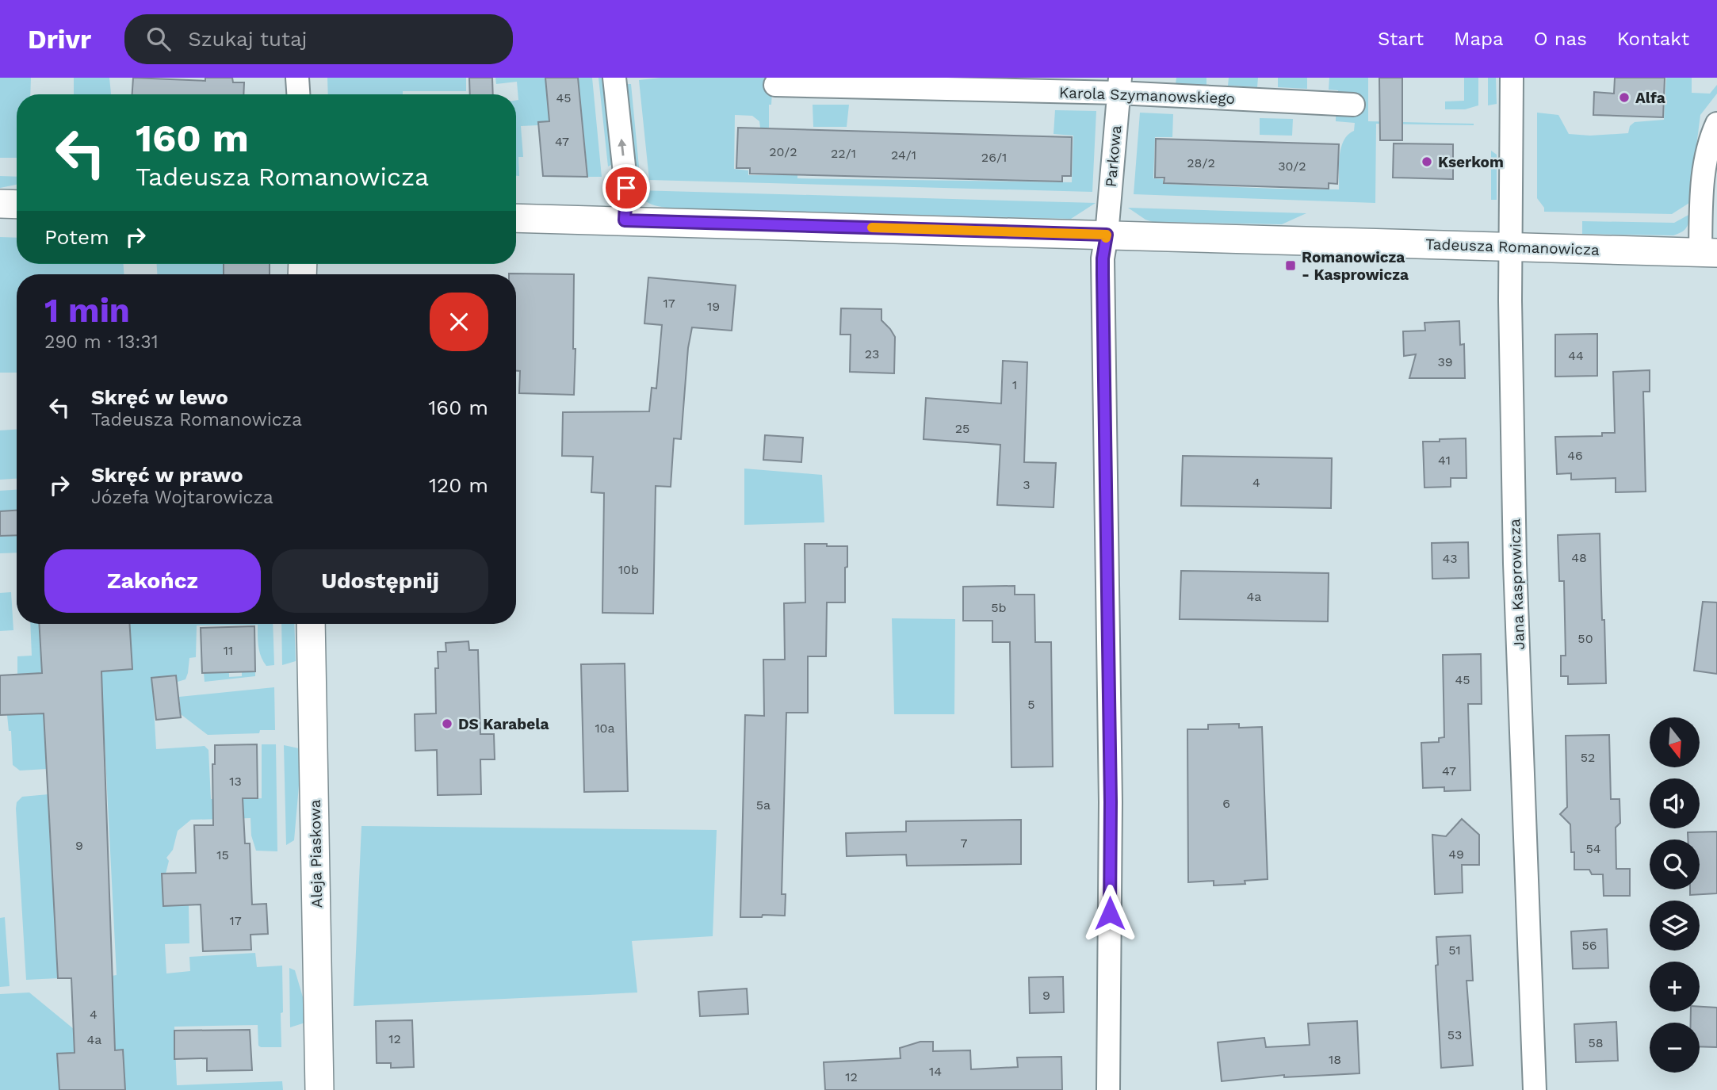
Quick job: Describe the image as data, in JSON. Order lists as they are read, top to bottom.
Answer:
{
  "streets": {
    "street": [
      "Karola Szymanowskiego",
      "Parkowa",
      "Tadeusza Romanowicza",
      "Jana Kasprowicza",
      "Aleja Piaskowa"
    ]
  },
  "crossings": [
    ["Karola Szymanowskiego", "Parkowa"],
    ["Parkowa", "Tadeusza Romanowicza"],
    ["Tadeusza Romanowicza", "Jana Kasprowicza"]
  ],
  "places": {
    "other": ["Alfa", "Kserkom", "DS Karabela"],
    "transit": ["Romanowicza - Kasprowicza"]
  },
  "house_numbers": [
    "45",
    "47",
    "20/2",
    "22/1",
    "24/1",
    "26/1",
    "28/2",
    "30/2",
    "17",
    "19",
    "23",
    "44",
    "39",
    "1",
    "25",
    "46",
    "41",
    "4",
    "3",
    "48",
    "43",
    "10b",
    "4a",
    "5b",
    "50",
    "11",
    "45",
    "5",
    "10a",
    "52",
    "47",
    "13",
    "6",
    "5a",
    "7",
    "9",
    "54",
    "49",
    "15",
    "17",
    "56",
    "51",
    "9",
    "4",
    "53",
    "12",
    "4a",
    "58",
    "18",
    "14",
    "12"
  ],
  "north": "bottom",
  "page": {
    "header": "Drivr",
    "search": "Szukaj tutaj",
    "nav": [
      "Start",
      "Mapa",
      "O nas",
      "Kontakt"
    ],
    "turn": ["160 m", "Tadeusza Romanowicza"],
    "then": "Potem",
    "heading": ["1 min", "290 m · 13:31"],
    "list": [
      {
        "name": "Skręć w lewo",
        "note": "Tadeusza Romanowicza",
        "value": "160 m"
      },
      {
        "name": "Skręć w prawo",
        "note": "Józefa Wojtarowicza",
        "value": "120 m"
      }
    ],
    "buttons": ["Zakończ", "Udostępnij"],
    "map_buttons": ["+", "−"]
  }
}
